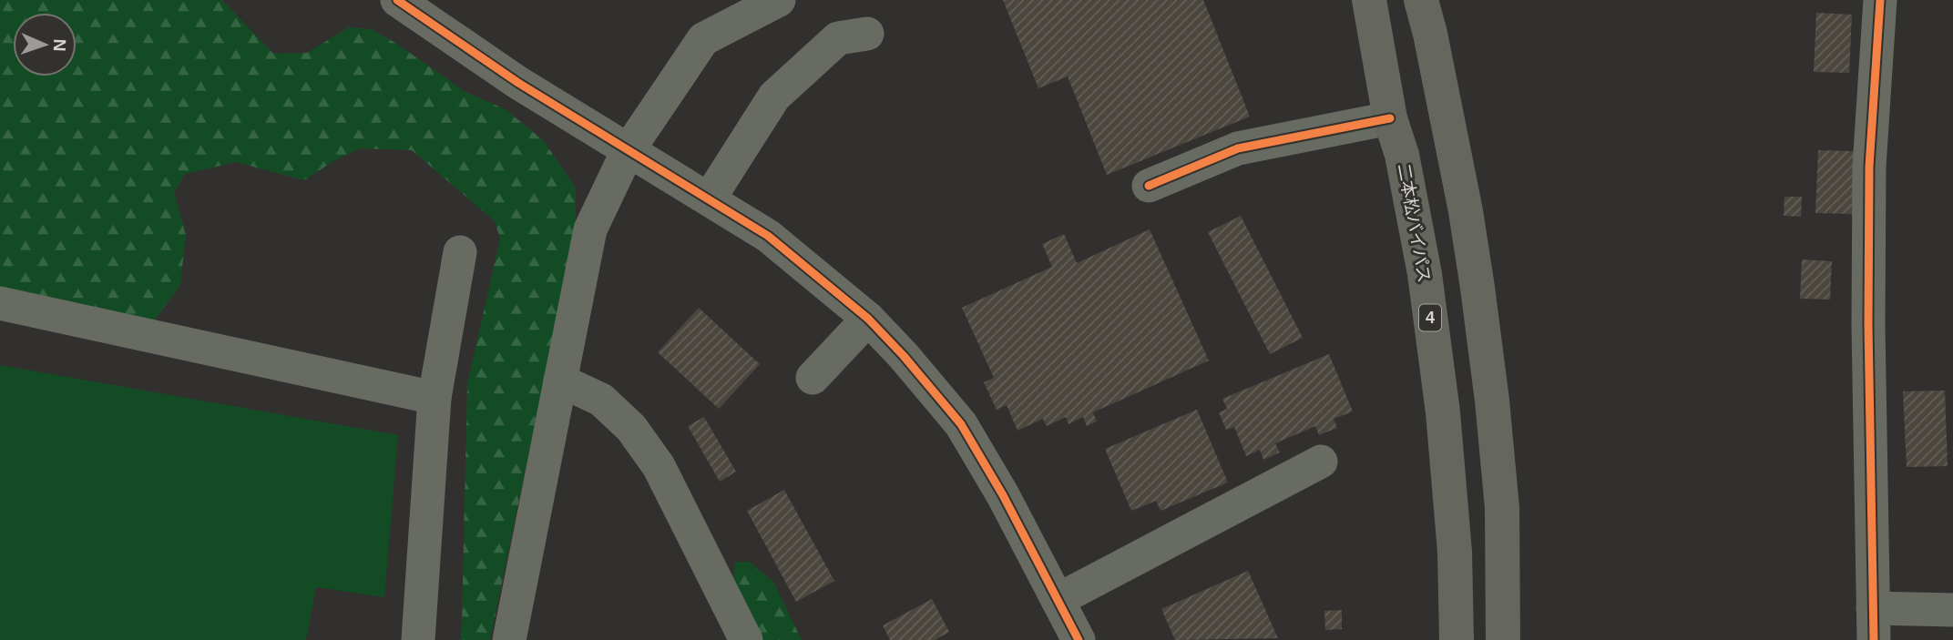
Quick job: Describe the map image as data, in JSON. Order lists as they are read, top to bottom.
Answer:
{
  "streets": {
    "highway": ["二本松バイパス", "4"]
  },
  "north": "right"
}
